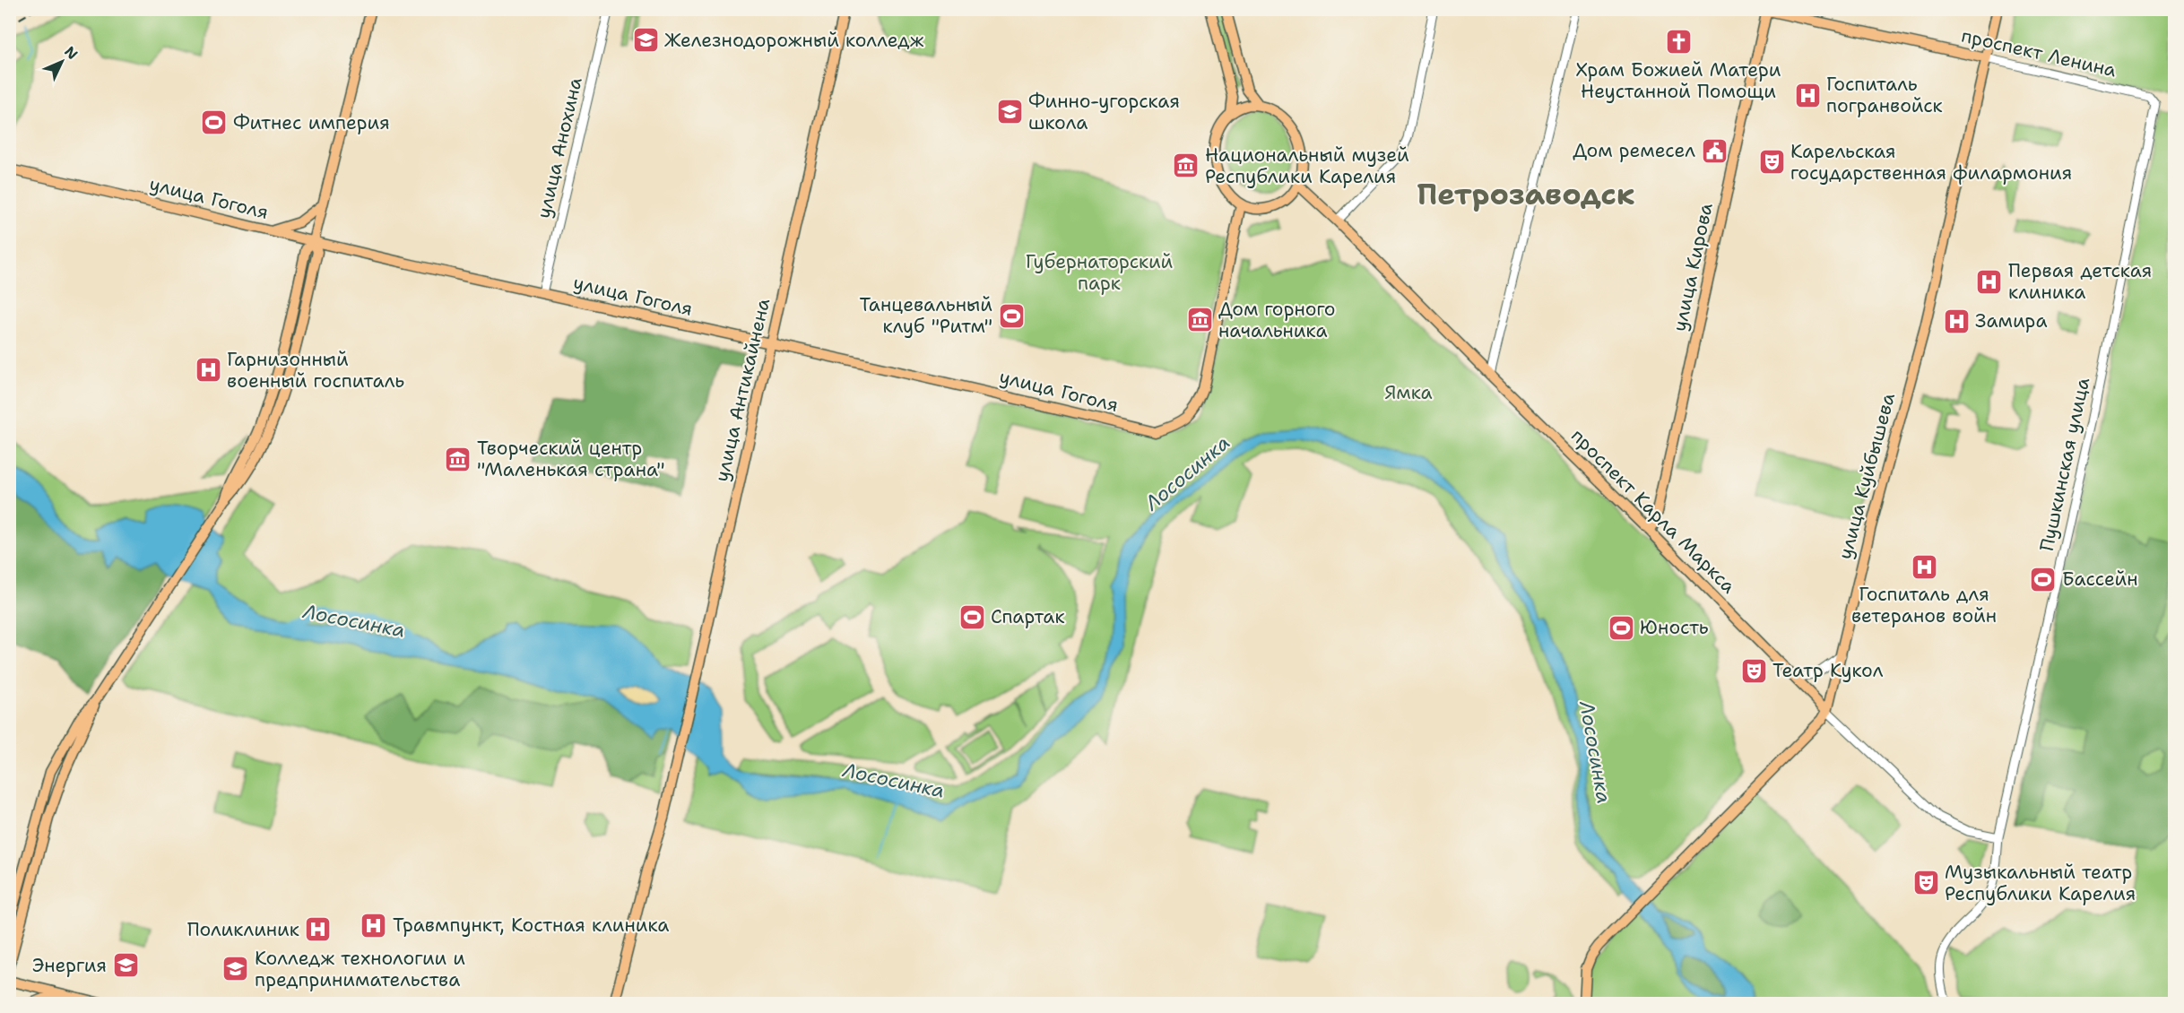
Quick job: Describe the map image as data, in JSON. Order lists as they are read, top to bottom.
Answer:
{
  "streets": {
    "main road": [
      "проспект Ленина",
      "улица Гоголя",
      "улица Кирова",
      "улица Антикайнена",
      "улица Куйбышева",
      "проспект Карла Маркса"
    ],
    "street": ["улица Анохина", "Пушкинская улица"]
  },
  "crossings": [
    ["проспект Ленина", "улица Кирова"],
    ["проспект Ленина", "Пушкинская улица"],
    ["проспект Ленина", "улица Куйбышева"],
    ["улица Анохина", "улица Гоголя"],
    ["улица Гоголя", "улица Антикайнена"],
    ["улица Гоголя", "проспект Карла Маркса"],
    ["улица Кирова", "проспект Карла Маркса"],
    ["Пушкинская улица", "проспект Карла Маркса"],
    ["улица Куйбышева", "проспект Карла Маркса"]
  ],
  "districts": ["Петрозаводск"],
  "water": ["Лососинка"],
  "parks": ["Губернаторский парк", "Ямка"],
  "places": {
    "school or university": [
      "Железнодорожный колледж",
      "Финно-угорская школа",
      "Энергия",
      "Колледж технологии и предпринимательства"
    ],
    "church": ["Храм Божией Матери Неустанной Помощи"],
    "hospital": [
      "Госпиталь погранвойск",
      "Первая детская клиника",
      "Замира",
      "Гарнизонный военный госпиталь",
      "Госпиталь для ветеранов войн",
      "Травмпункт, Костная клиника",
      "Поликлиник"
    ],
    "sports": [
      "Фитнес империя",
      "Танцевальный клуб \"Ритм\"",
      "Бассейн",
      "Спартак",
      "Юность"
    ],
    "public building": ["Дом ремесел"],
    "theatre": ["Карельская государственная филармония", "Театр Кукол", "Музыкальный театр Республики Карелия"],
    "museum": ["Национальный музей Республики Карелия", "Дом горного начальника", "Творческий центр \"Маленькая страна\""]
  },
  "north": "top right"
}
